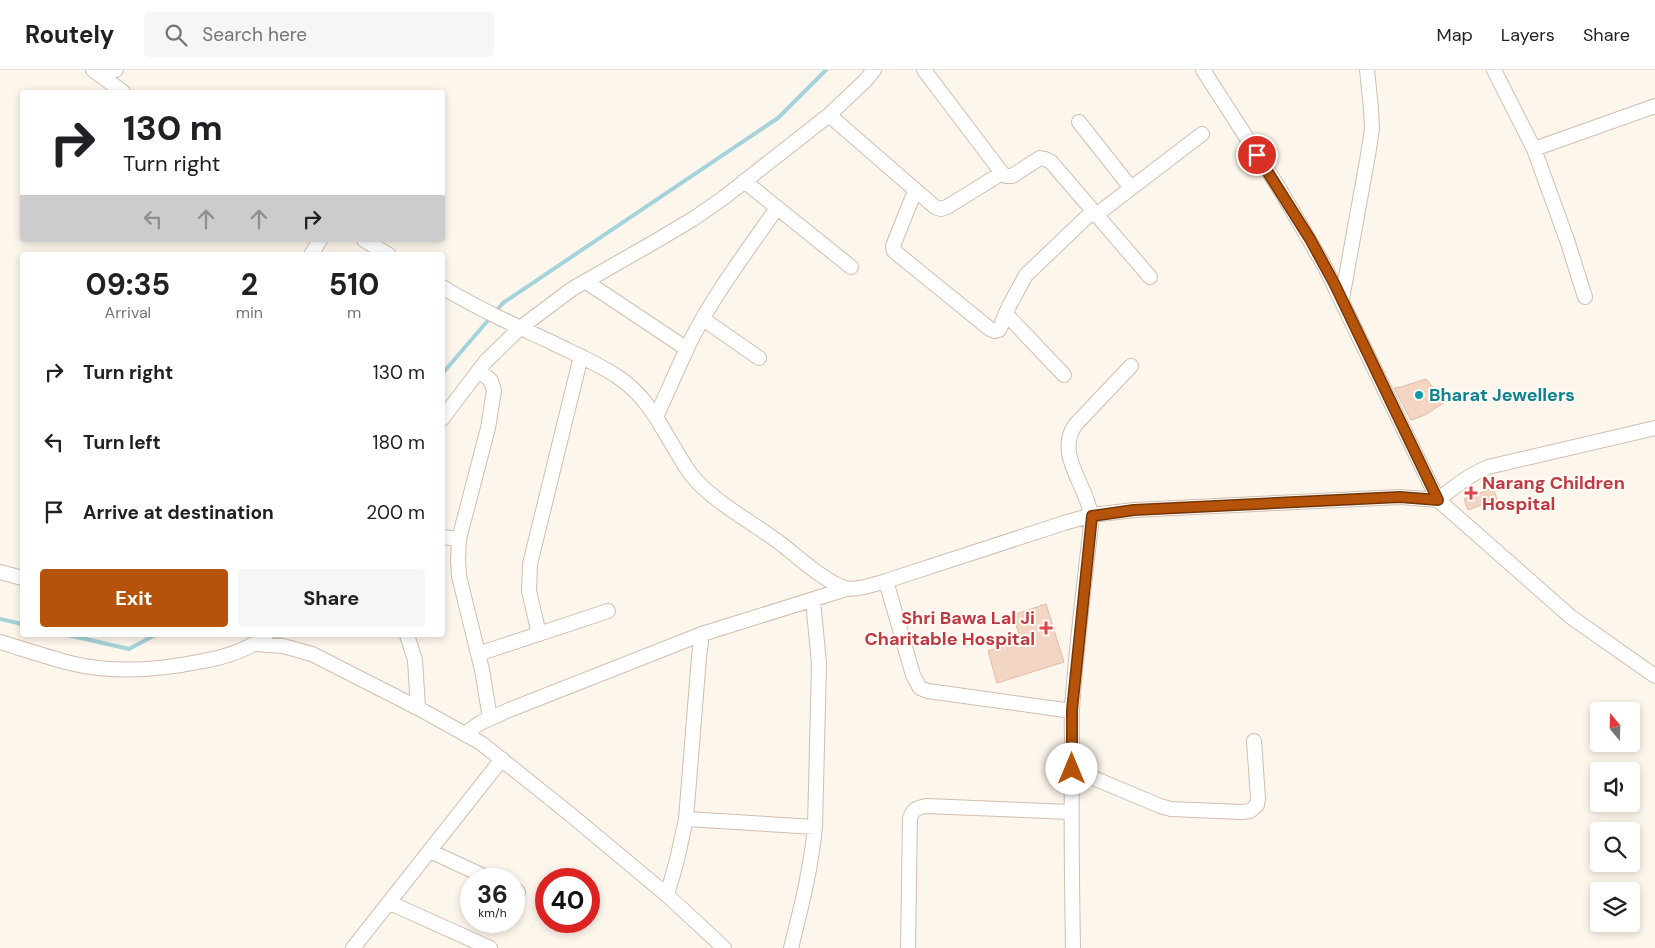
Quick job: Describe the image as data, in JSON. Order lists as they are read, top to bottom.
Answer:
{
  "places": {
    "other": ["Bharat Jewellers"],
    "health": ["Narang Children Hospital", "Shri Bawa Lal Ji Charitable Hospital"]
  },
  "north": "top",
  "page": {
    "header": "Routely",
    "search": "Search here",
    "nav": ["Map", "Layers", "Share"],
    "turn": ["130 m", "Turn right"],
    "eta": [
      "09:35",
      "Arrival",
      "2",
      "min",
      "510",
      "m"
    ],
    "list": [
      {
        "name": "Turn right",
        "value": "130 m"
      },
      {
        "name": "Turn left",
        "value": "180 m"
      },
      {
        "name": "Arrive at destination",
        "value": "200 m"
      }
    ],
    "buttons": ["Exit", "Share"],
    "speed": "36 km/h",
    "limit": "40"
  }
}
